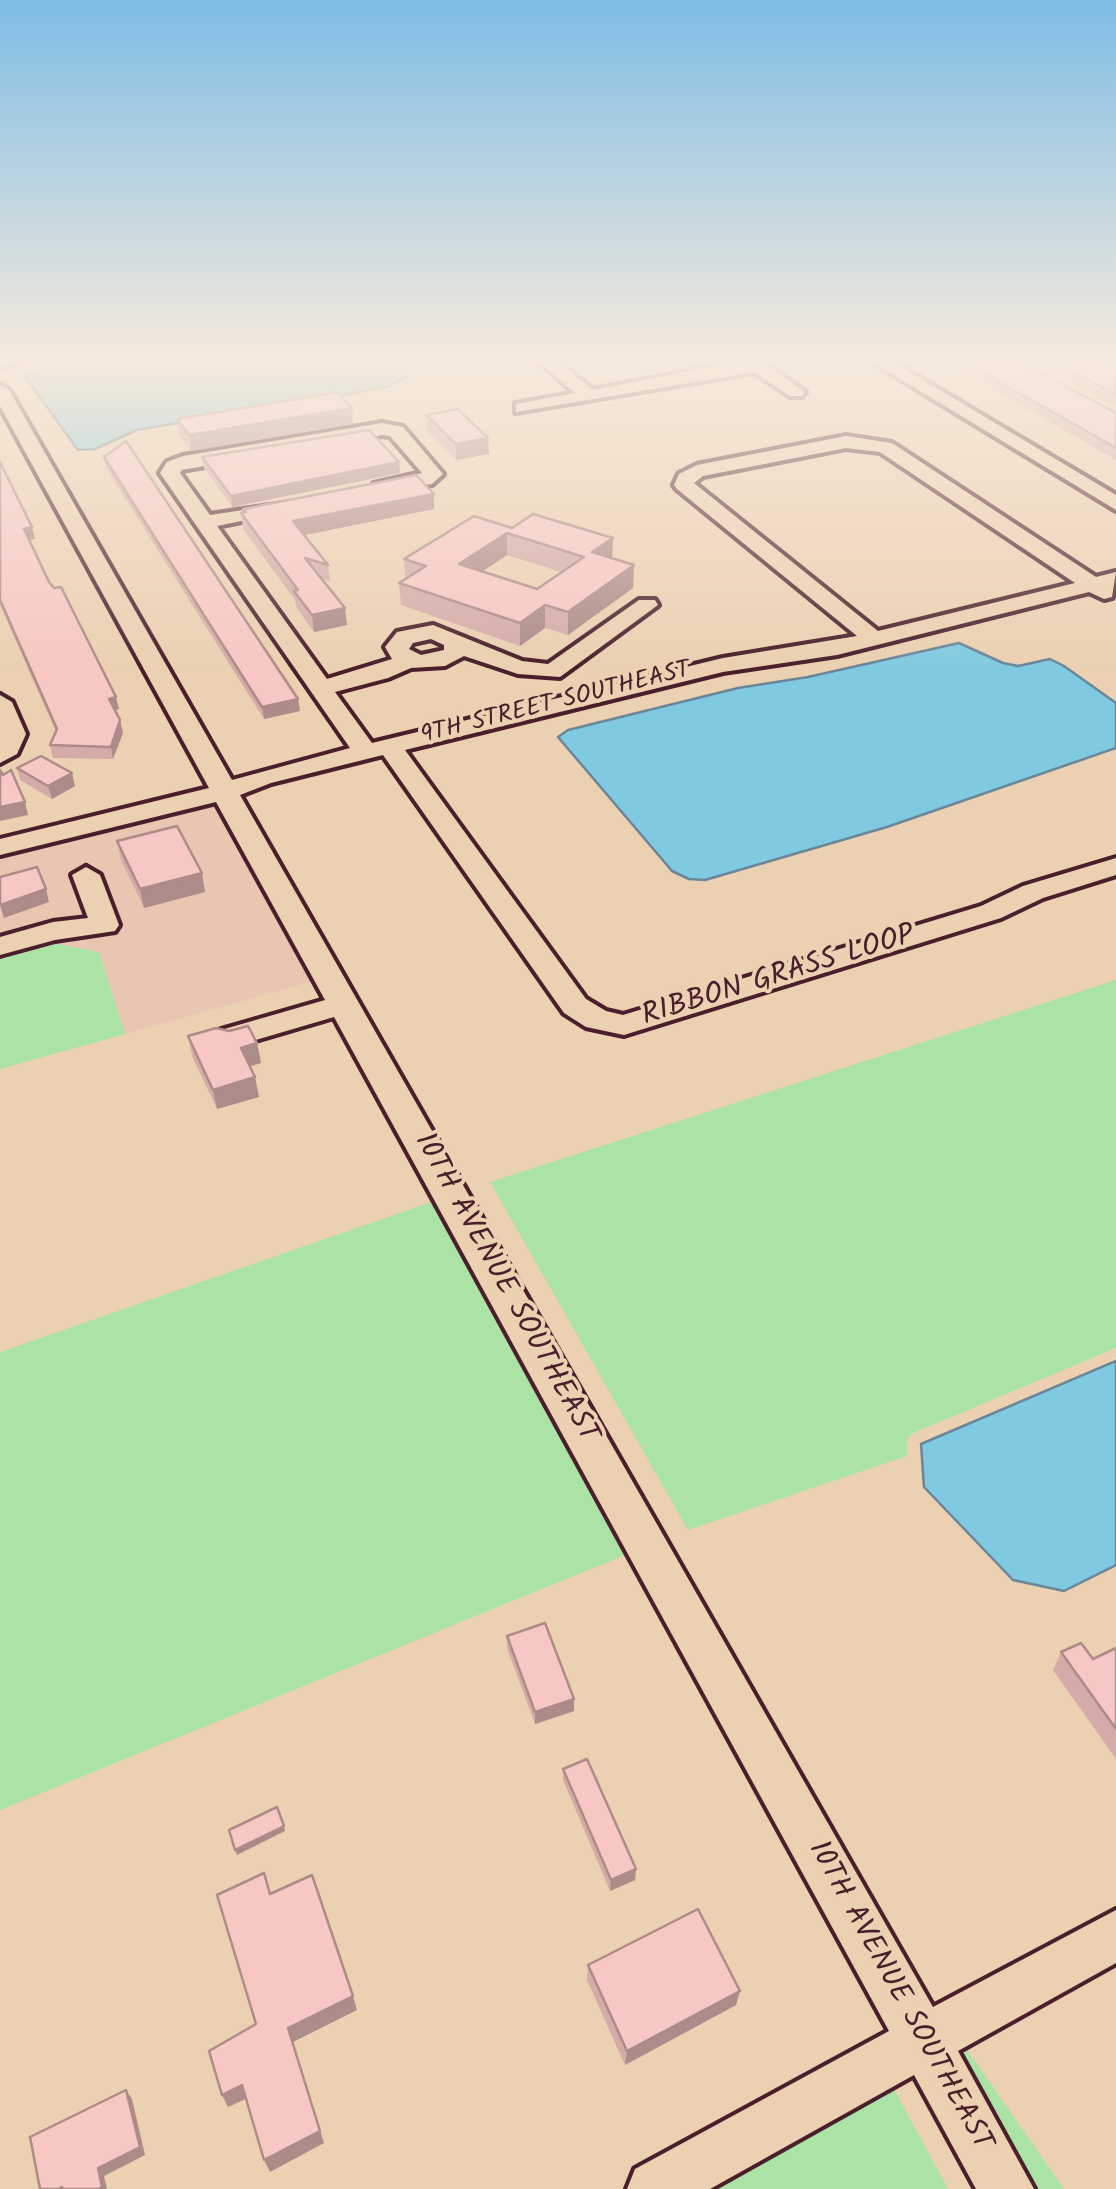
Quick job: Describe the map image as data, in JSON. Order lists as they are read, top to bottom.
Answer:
{
  "streets": {
    "street": ["9TH STREET SOUTHEAST", "RIBBON GRASS LOOP", "10TH AVENUE SOUTHEAST"]
  },
  "crossings": [
    ["9TH STREET SOUTHEAST", "RIBBON GRASS LOOP"],
    ["9TH STREET SOUTHEAST", "10TH AVENUE SOUTHEAST"]
  ]
}
